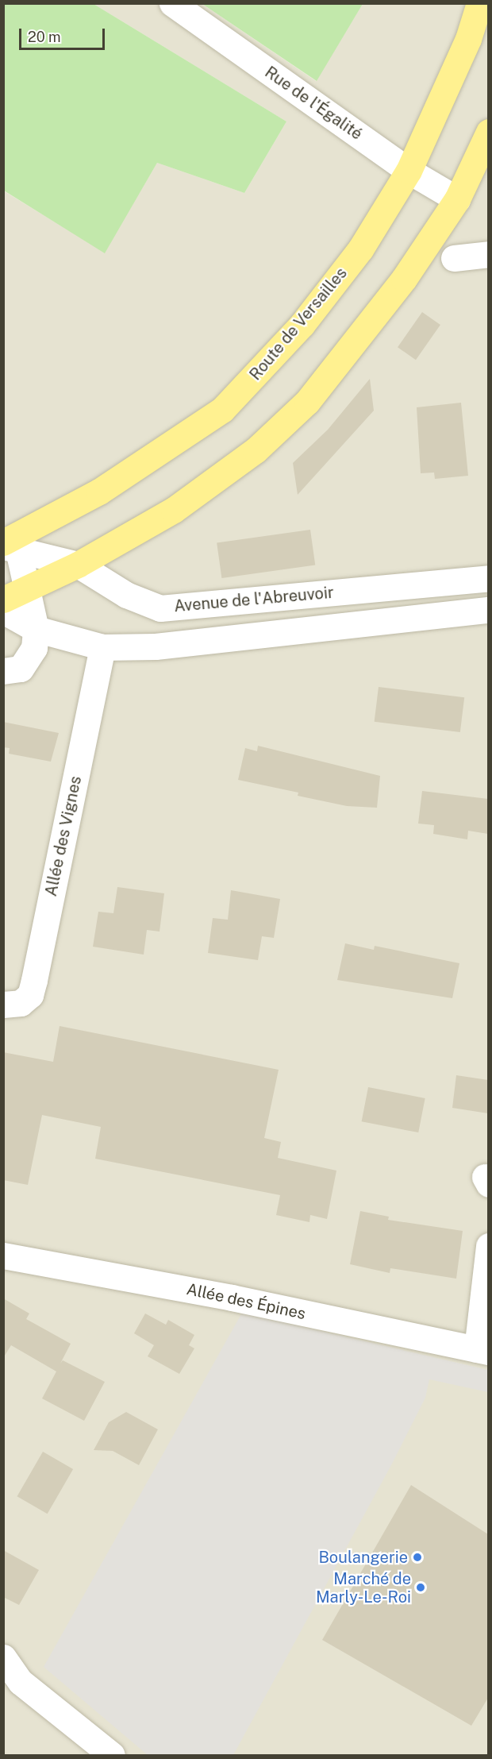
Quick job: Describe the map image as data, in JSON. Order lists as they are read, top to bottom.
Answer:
{
  "streets": {
    "main road": ["Route de Versailles"],
    "street": [
      "Rue de l'Égalité",
      "Avenue de l'Abreuvoir",
      "Allée des Vignes",
      "Allée des Épines"
    ]
  },
  "crossings": [
    ["Rue de l'Égalité", "Route de Versailles"],
    ["Route de Versailles", "Avenue de l'Abreuvoir"]
  ],
  "places": ["Boulangerie", "Marché de Marly-Le-Roi"],
  "scale_bar": "20 m"
}
